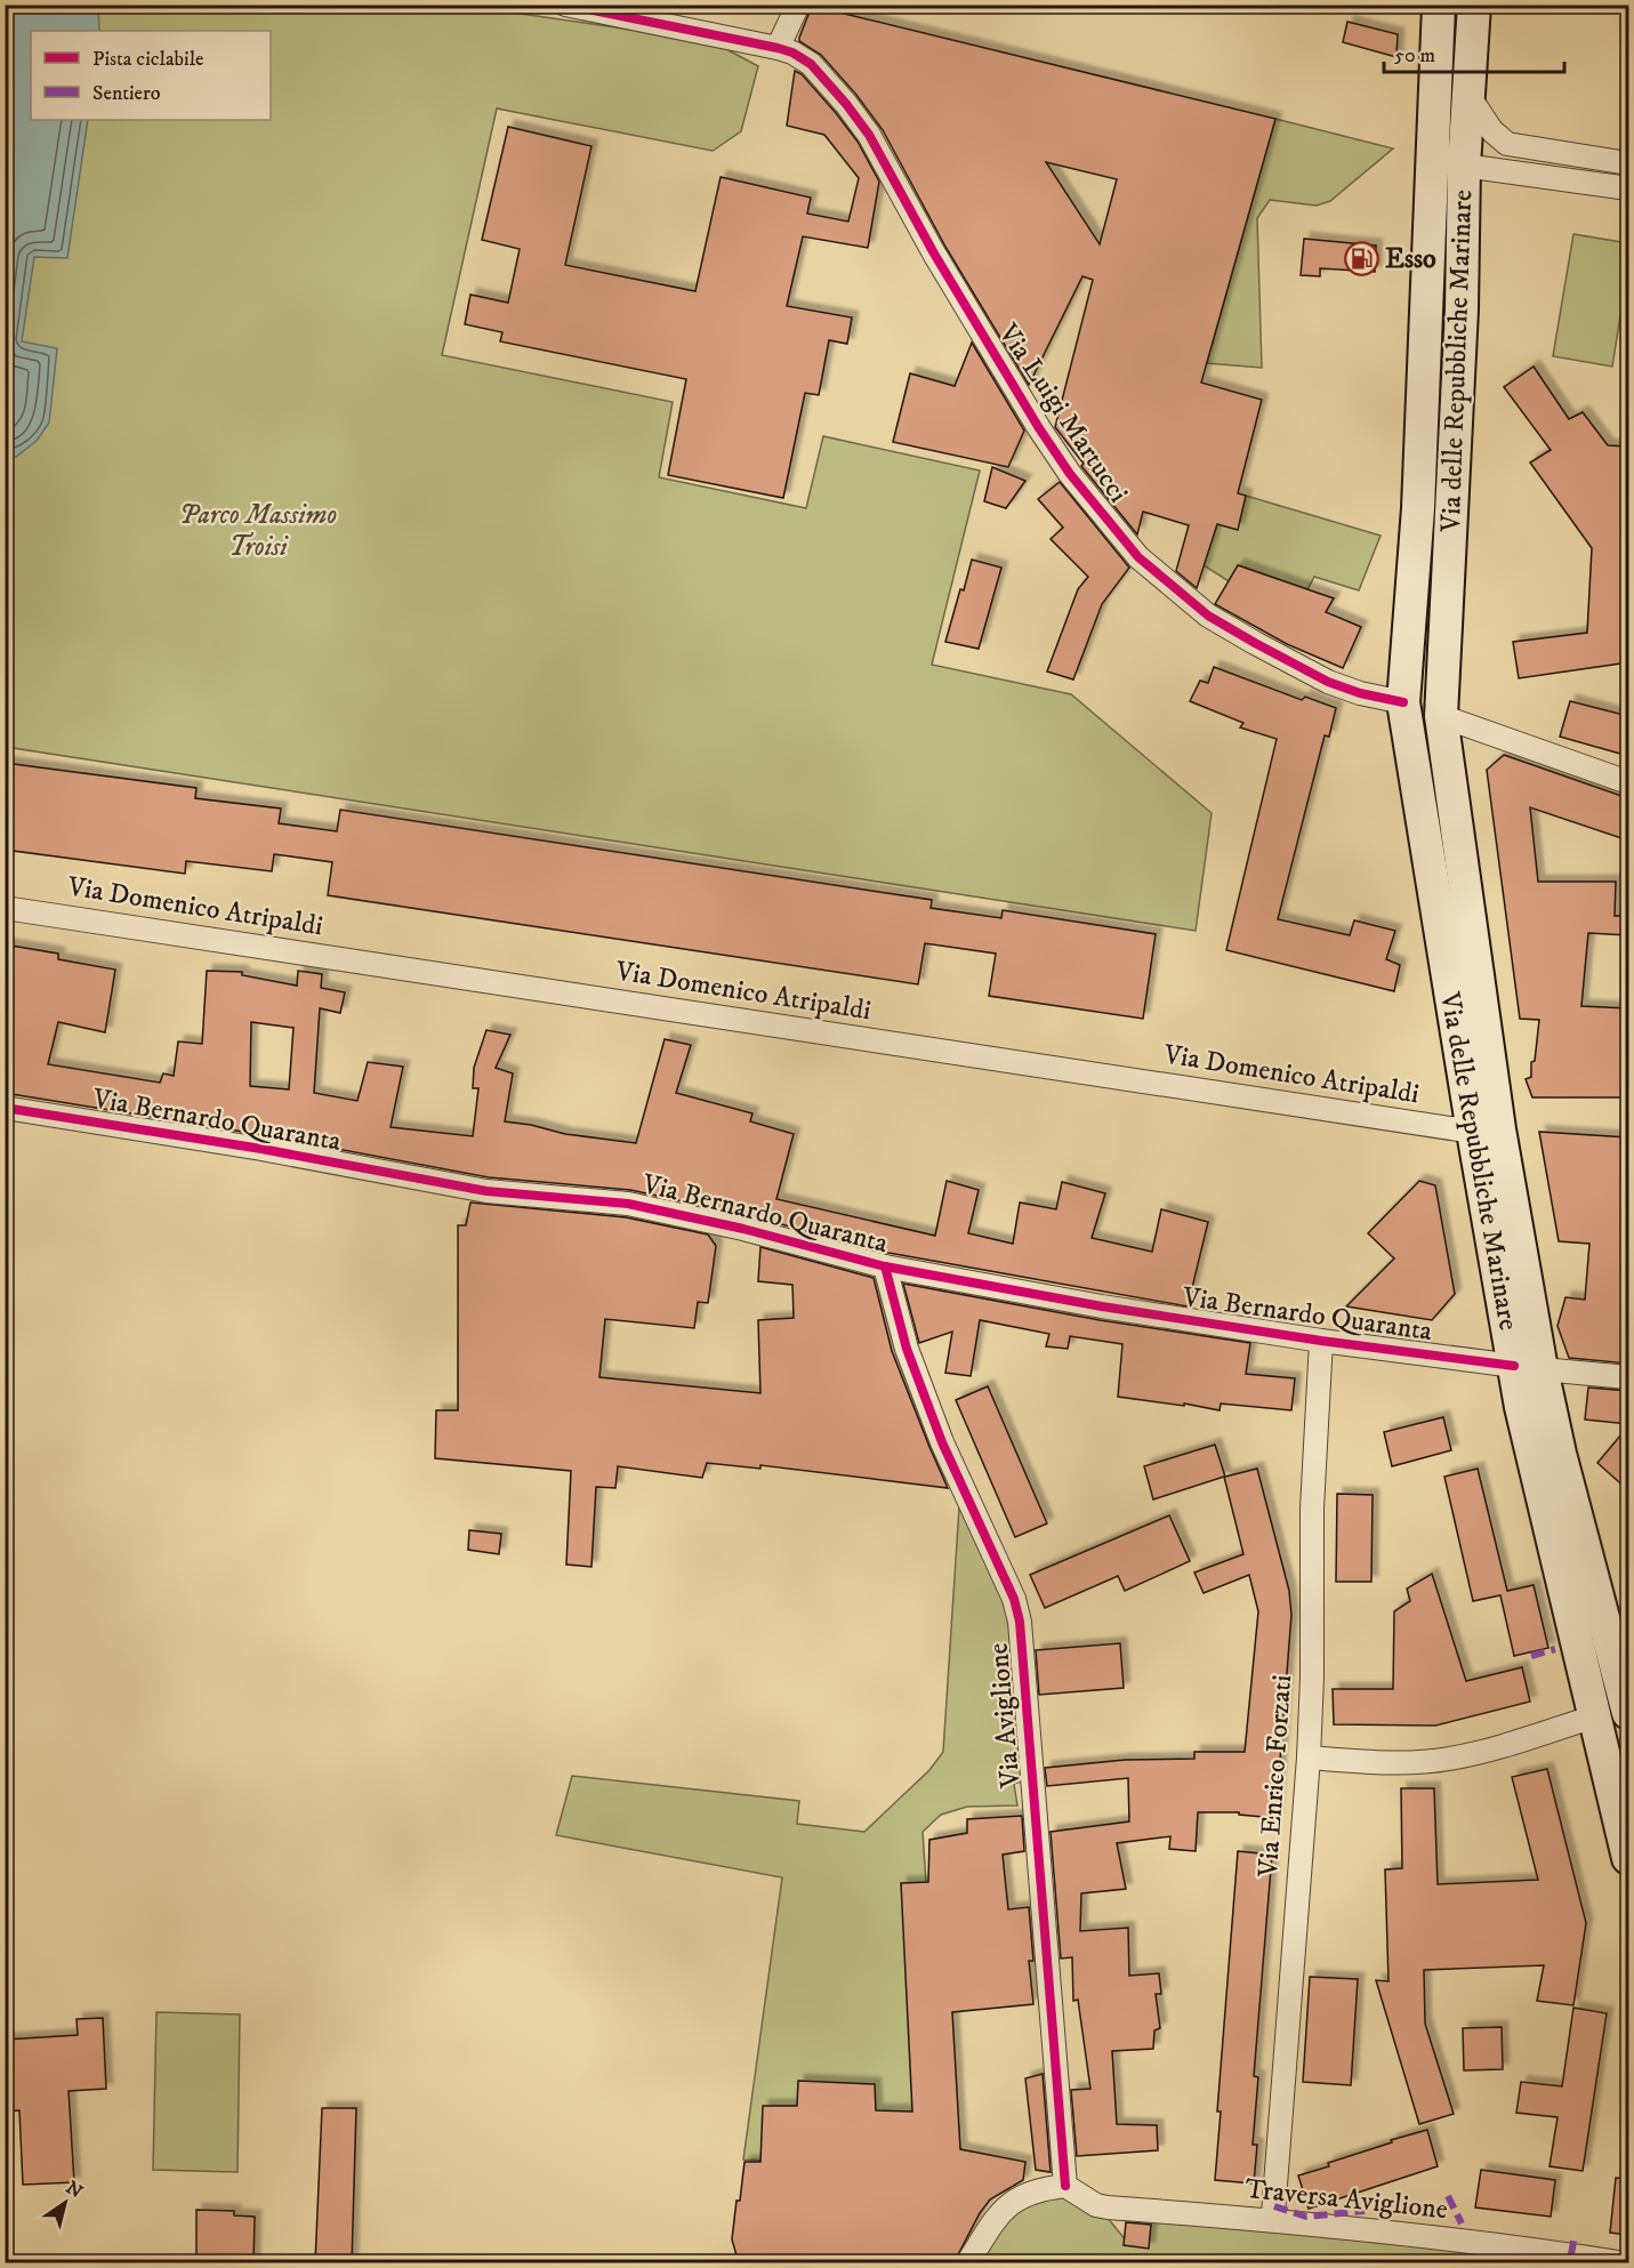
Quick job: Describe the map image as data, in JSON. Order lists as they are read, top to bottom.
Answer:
{
  "streets": {
    "main road": ["Via delle Repubbliche Marinare"],
    "street": [
      "Via Luigi Martucci",
      "Via Domenico Atripaldi",
      "Via Bernardo Quaranta",
      "Via Aviglione",
      "Via Enrico Forzati",
      "Traversa Aviglione"
    ]
  },
  "crossings": [
    ["Via delle Repubbliche Marinare", "Via Luigi Martucci"],
    ["Via delle Repubbliche Marinare", "Via Domenico Atripaldi"],
    ["Via delle Repubbliche Marinare", "Via Bernardo Quaranta"],
    ["Via Bernardo Quaranta", "Via Aviglione"],
    ["Via Bernardo Quaranta", "Via Enrico Forzati"],
    ["Via Aviglione", "Traversa Aviglione"]
  ],
  "parks": ["Parco Massimo Troisi"],
  "places": {
    "fuel station": ["Esso"]
  },
  "legend": ["Pista ciclabile", "Sentiero"],
  "scale_bar": "50 m",
  "north": "top right"
}
